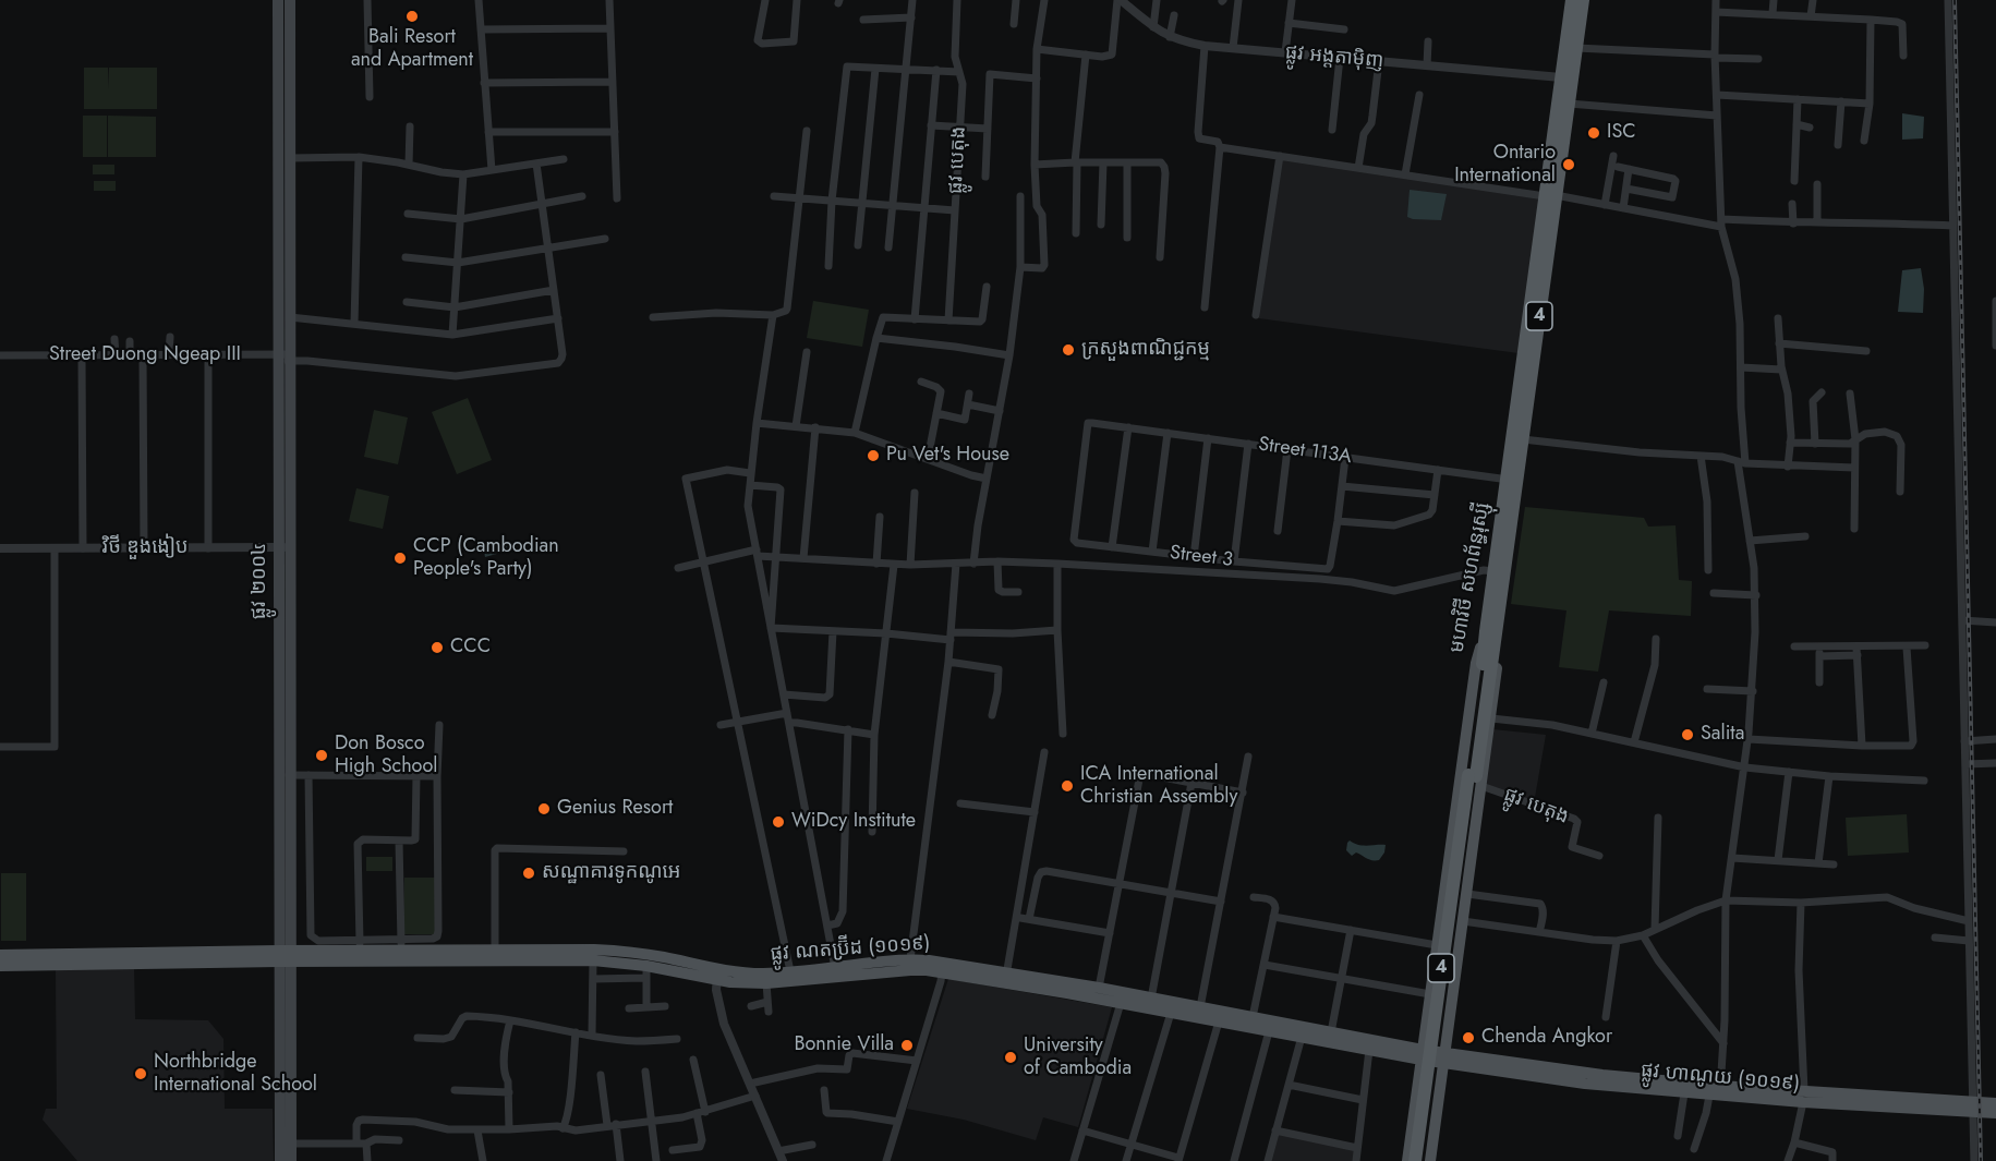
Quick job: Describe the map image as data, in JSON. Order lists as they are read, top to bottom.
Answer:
{
  "streets": {
    "highway": ["4", "មហាវិថី សហព័ន្ធរុស្ស៊ី"],
    "main road": ["ផ្លូវ ២០០៤", "ផ្លូវ ណតប្រ៊ីដ (១០១៩)", "ផ្លូវ ហាណូយ (១០១៩)"],
    "street": [
      "ផ្លូវ អង្តតាម៉ិញ",
      "ផ្លូវ បេតុង",
      "Street Duong Ngeap III",
      "Street 113A",
      "វិថី ឌួងងៀប",
      "Street 3"
    ]
  },
  "crossings": [
    ["ផ្លូវ អង្តតាម៉ិញ", "មហាវិថី សហព័ន្ធរុស្ស៊ី"],
    ["ផ្លូវ បេតុង", "4"],
    ["ផ្លូវ បេតុង", "មហាវិថី សហព័ន្ធរុស្ស៊ី"],
    ["4", "មហាវិថី សហព័ន្ធរុស្ស៊ី"],
    ["Street Duong Ngeap III", "ផ្លូវ ២០០៤"],
    ["Street 113A", "Street 3"],
    ["Street 113A", "មហាវិថី សហព័ន្ធរុស្ស៊ី"],
    ["វិថី ឌួងងៀប", "ផ្លូវ ២០០៤"],
    ["មហាវិថី សហព័ន្ធរុស្ស៊ី", "ផ្លូវ ណតប្រ៊ីដ (១០១៩)"],
    ["មហាវិថី សហព័ន្ធរុស្ស៊ី", "ផ្លូវ ហាណូយ (១០១៩)"],
    ["ផ្លូវ ២០០៤", "ផ្លូវ ណតប្រ៊ីដ (១០១៩)"],
    ["ផ្លូវ ណតប្រ៊ីដ (១០១៩)", "ផ្លូវ ហាណូយ (១០១៩)"]
  ],
  "places": [
    "Bali Resort and Apartment",
    "ISC",
    "Ontario International",
    "ក្រសួងពាណិជ្ជកម្ម",
    "Pu Vet's House",
    "CCP (Cambodian People's Party)",
    "CCC",
    "Salita",
    "Don Bosco High School",
    "ICA International Christian Assembly",
    "Genius Resort",
    "WiDcy Institute",
    "សណ្ឋាគារទូកណូអេ",
    "Chenda Angkor",
    "Bonnie Villa",
    "University of Cambodia",
    "Northbridge International School"
  ]
}
